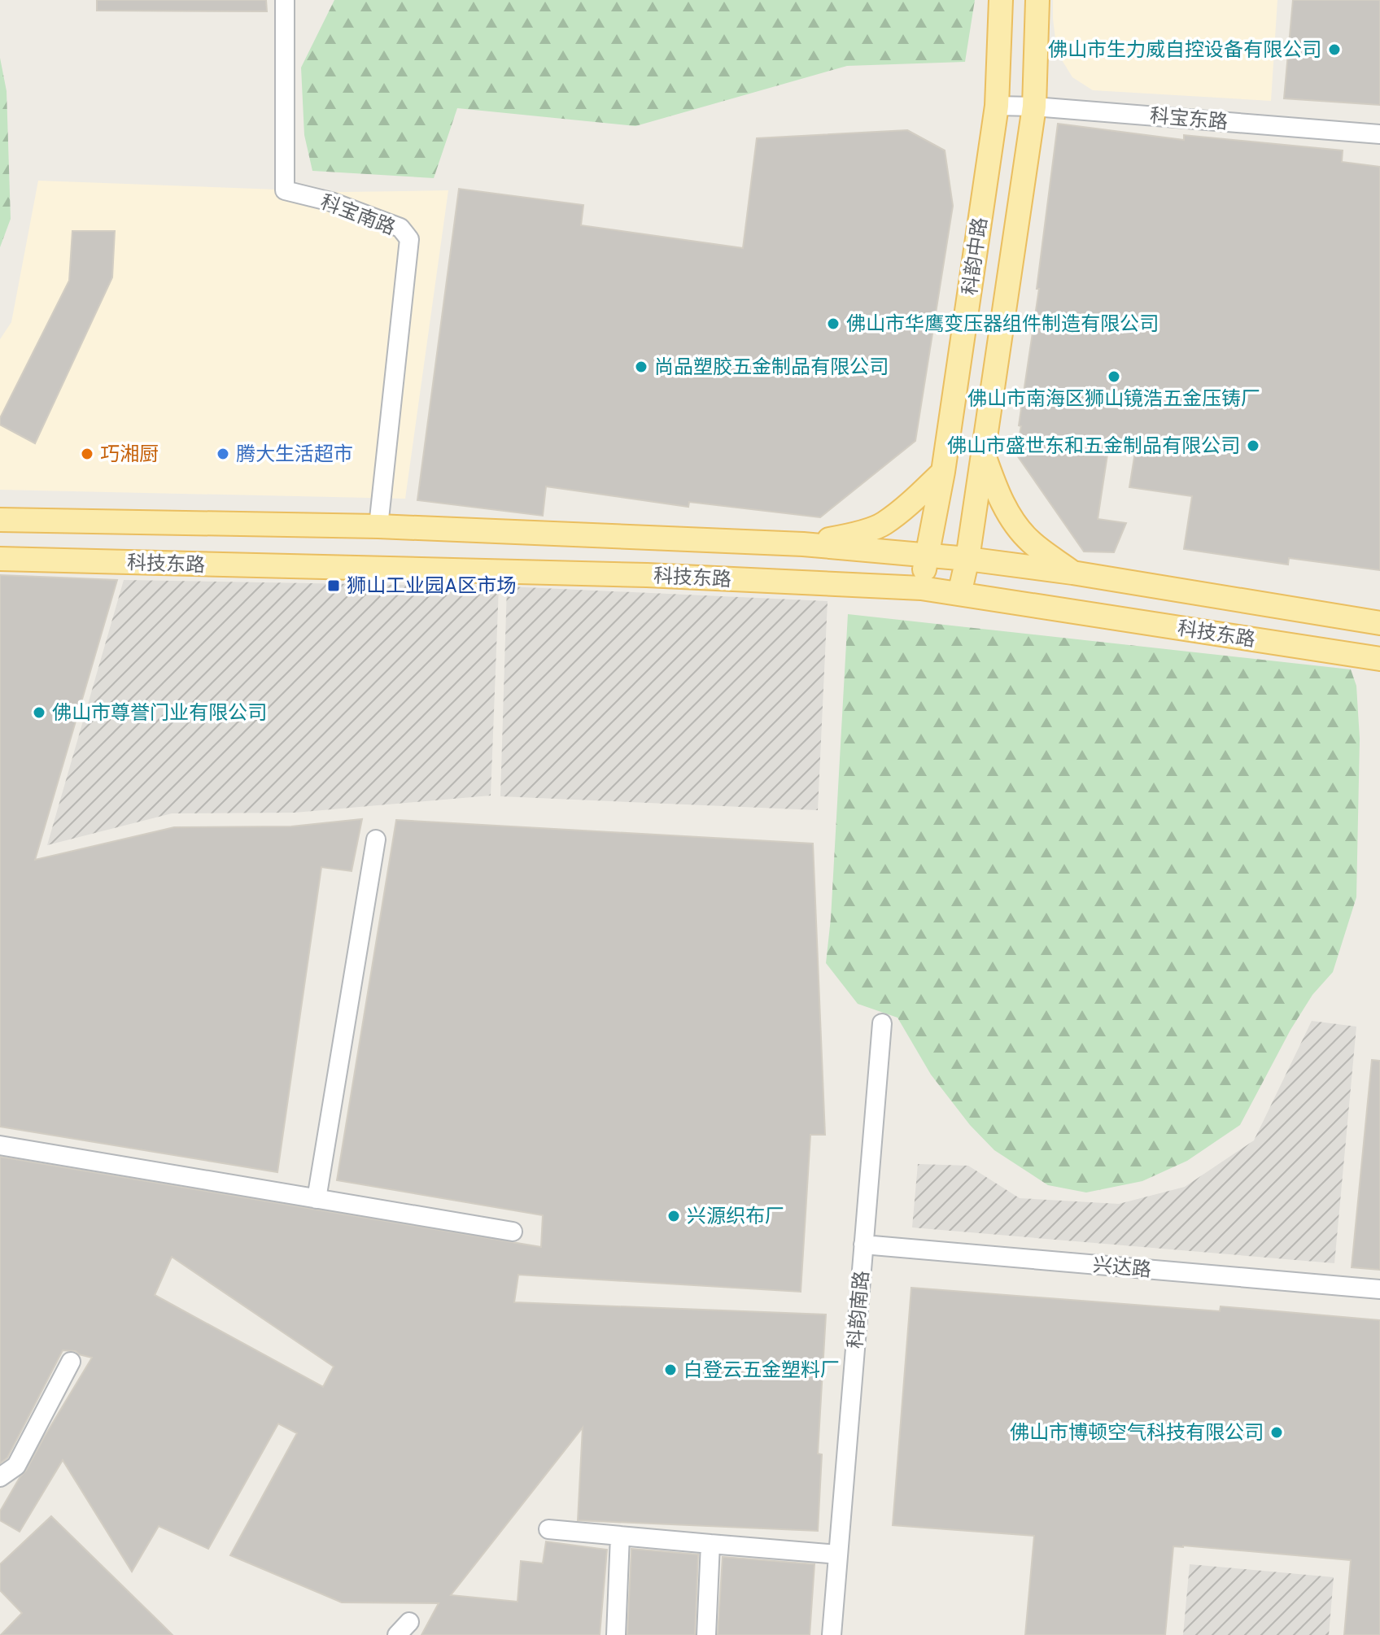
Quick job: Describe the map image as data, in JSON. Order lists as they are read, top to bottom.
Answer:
{
  "streets": {
    "main road": ["科韵中路", "科技东路"],
    "street": [
      "科宝东路",
      "科宝南路",
      "兴达路",
      "科韵南路"
    ]
  },
  "crossings": [
    ["科宝东路", "科韵中路"],
    ["科宝南路", "科技东路"],
    ["科韵中路", "科技东路"],
    ["兴达路", "科韵南路"]
  ],
  "places": {
    "other": [
      "佛山市生力威自控设备有限公司",
      "佛山市华鹰变压器组件制造有限公司",
      "尚品塑胶五金制品有限公司",
      "佛山市南海区狮山镜浩五金压铸厂",
      "佛山市盛世东和五金制品有限公司",
      "巧湘厨",
      "腾大生活超市",
      "佛山市尊誉门业有限公司",
      "兴源织布厂",
      "白登云五金塑料厂",
      "佛山市博顿空气科技有限公司"
    ],
    "transit": ["狮山工业园A区市场"]
  }
}
